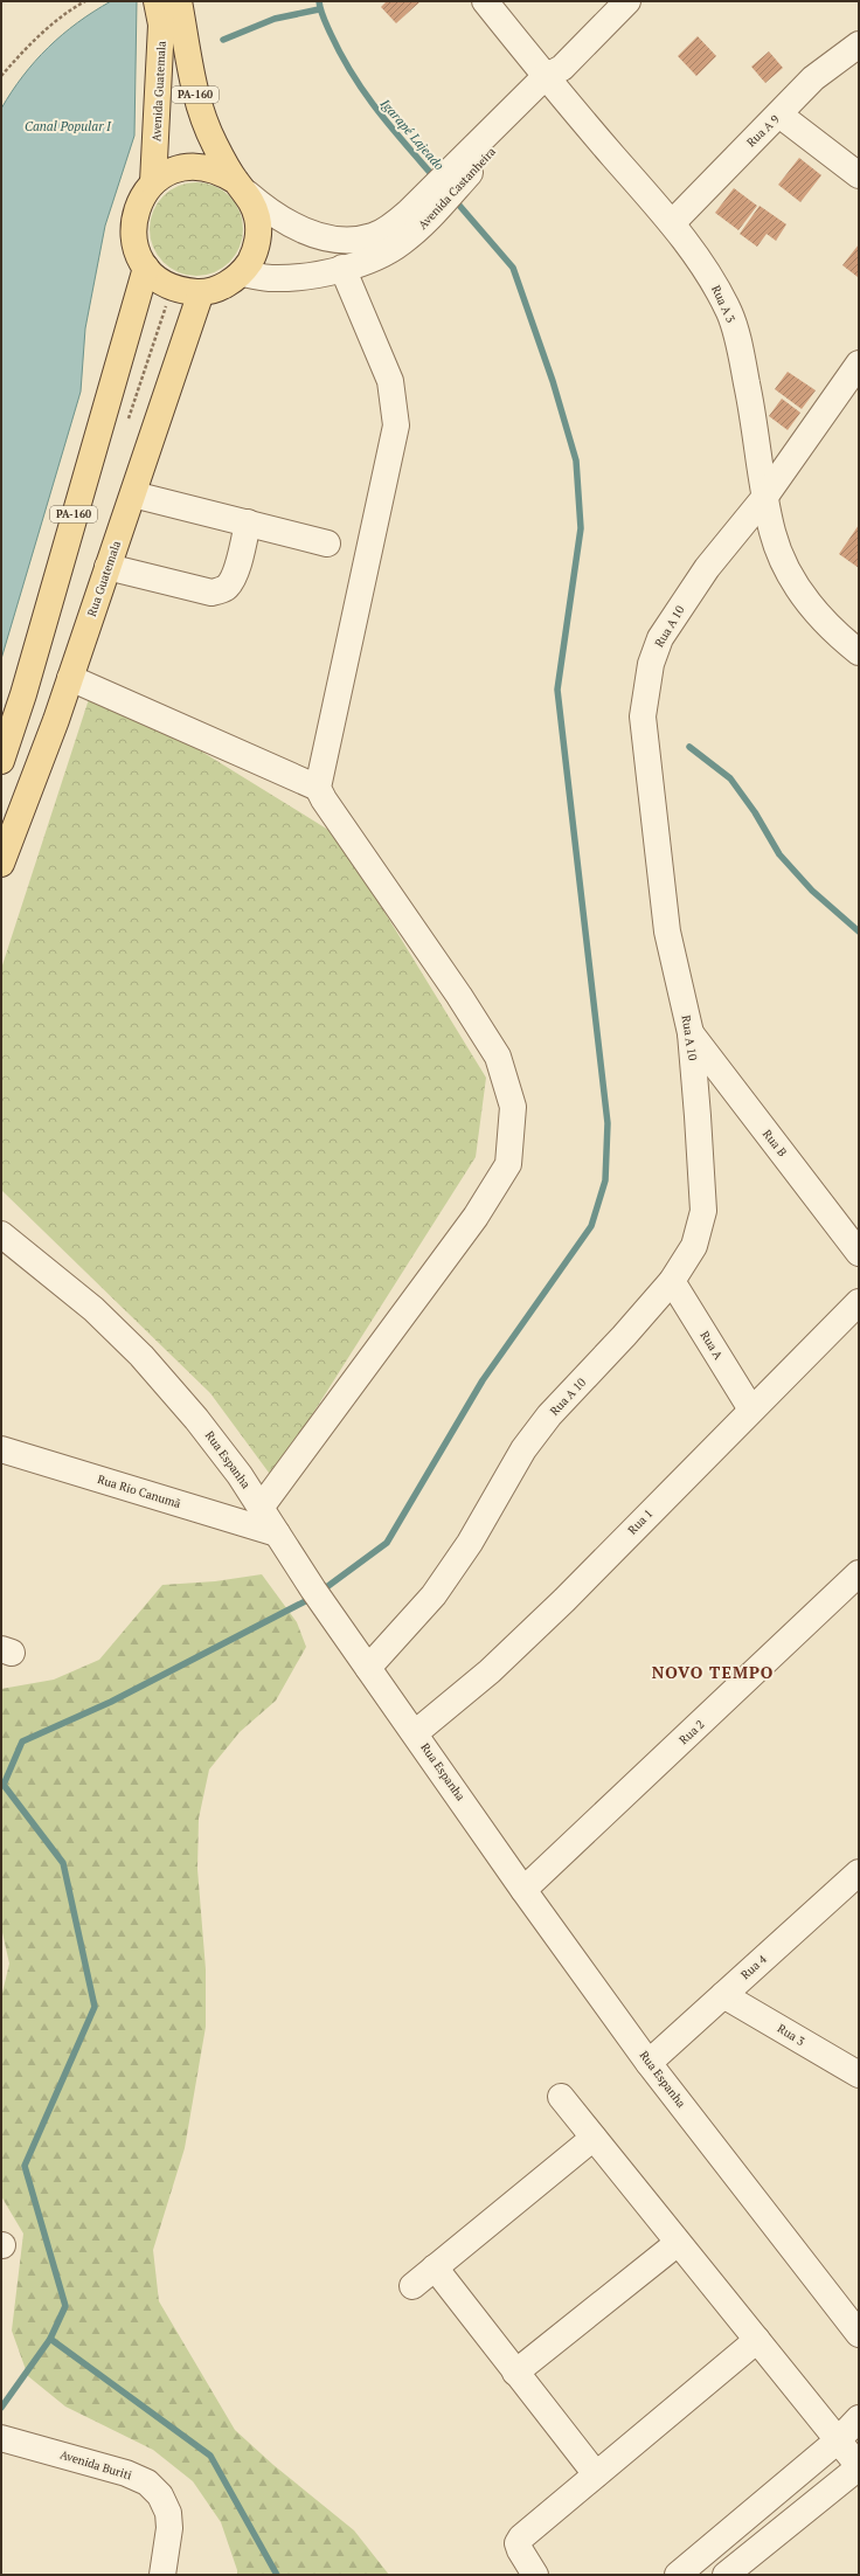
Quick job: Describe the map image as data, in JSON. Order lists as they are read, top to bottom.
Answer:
{
  "streets": {
    "main road": ["Avenida Guatemala", "PA-160", "Rua Guatemala"],
    "street": [
      "Rua A 9",
      "Avenida Castanheira",
      "Rua A 3",
      "Rua A 10",
      "Rua B",
      "Rua A",
      "Rua Espanha",
      "Rua Rio Canumã",
      "Rua 1",
      "Rua 2",
      "Rua 4",
      "Rua 3",
      "Avenida Buriti"
    ]
  },
  "crossings": [
    ["Avenida Guatemala", "PA-160"],
    ["Avenida Guatemala", "Avenida Castanheira"],
    ["Avenida Guatemala", "Rua Guatemala"],
    ["PA-160", "Avenida Castanheira"],
    ["PA-160", "Rua Guatemala"],
    ["Rua A 9", "Rua A 3"],
    ["Avenida Castanheira", "Rua A 3"],
    ["Avenida Castanheira", "Rua Guatemala"],
    ["Rua A 3", "Rua A 10"],
    ["Rua A 10", "Rua B"],
    ["Rua A 10", "Rua A"],
    ["Rua A 10", "Rua Espanha"],
    ["Rua A", "Rua 1"],
    ["Rua Espanha", "Rua Rio Canumã"],
    ["Rua Espanha", "Rua 1"],
    ["Rua Espanha", "Rua 2"],
    ["Rua Espanha", "Rua 4"],
    ["Rua 4", "Rua 3"]
  ],
  "districts": ["NOVO TEMPO"],
  "water": ["Canal Popular I", "Igarapé Lajeado"]
}
